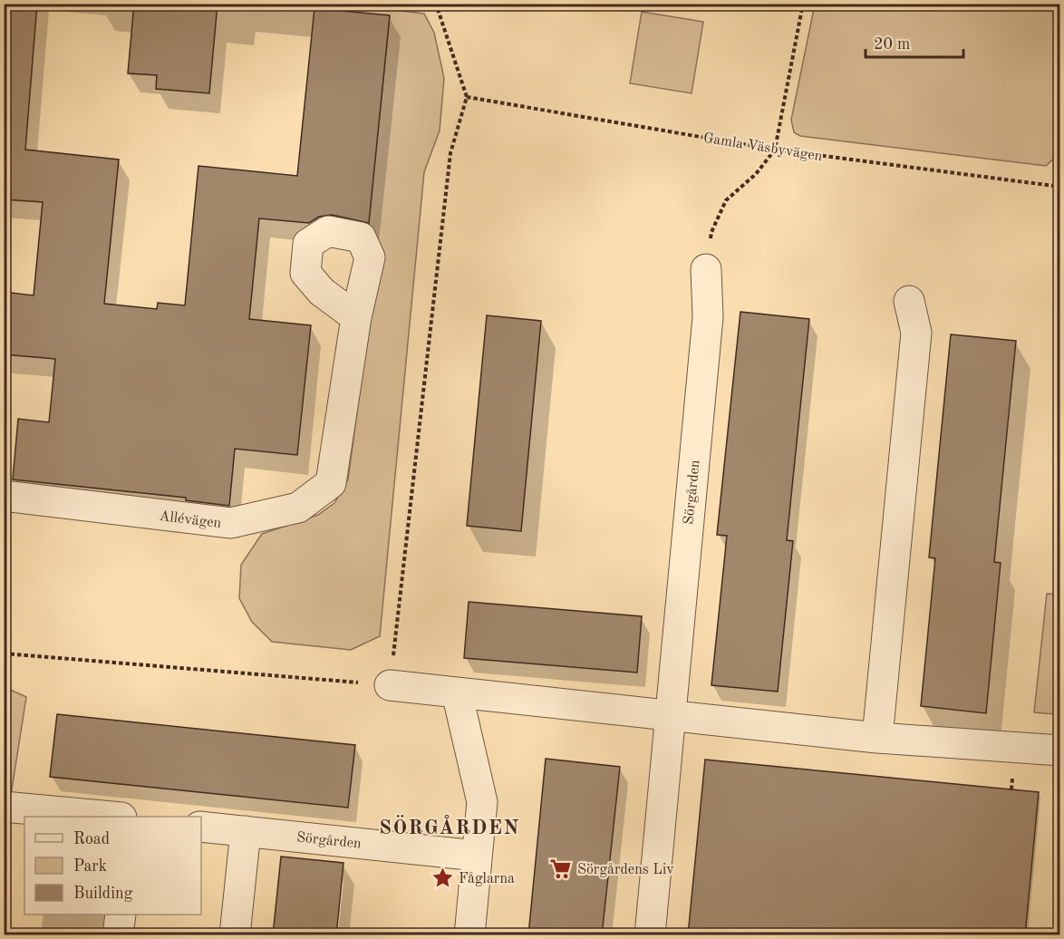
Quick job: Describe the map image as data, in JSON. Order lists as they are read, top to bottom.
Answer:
{
  "streets": {
    "street": ["Sörgården", "Allévägen"],
    "path": ["Gamla Väsbyvägen"]
  },
  "districts": ["SÖRGÅRDEN"],
  "places": {
    "supermarket": ["Sörgårdens Liv"],
    "place": ["Fåglarna"]
  },
  "legend": ["Road", "Park", "Building"],
  "scale_bar": "20 m"
}
